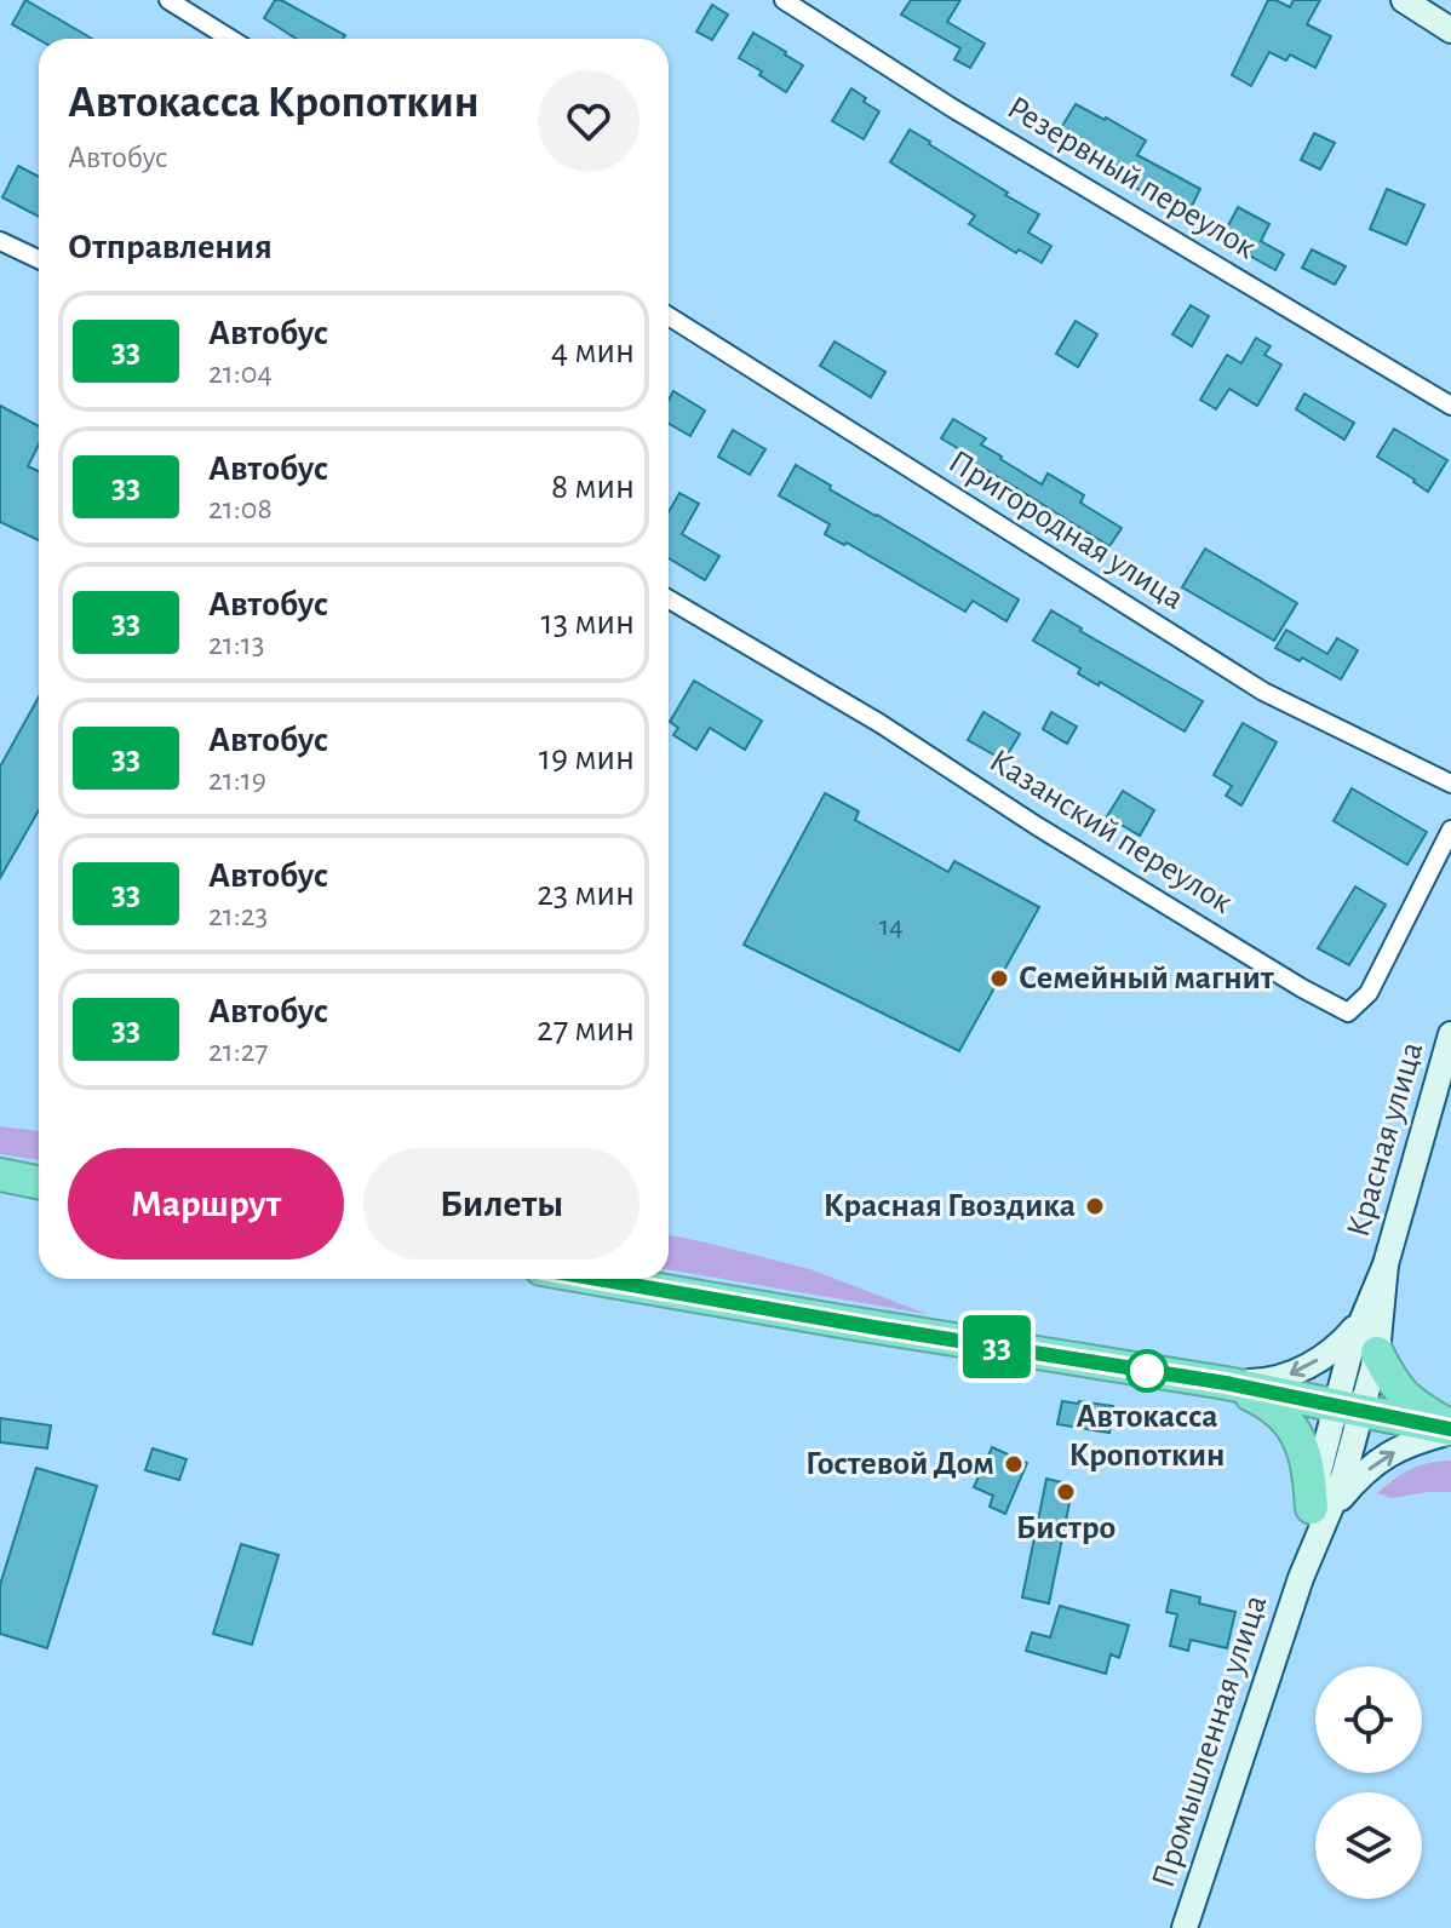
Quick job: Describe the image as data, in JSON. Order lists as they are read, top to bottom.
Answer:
{
  "streets": {
    "main road": ["Красная улица", "Промышленная улица"],
    "street": ["Резервный переулок", "Пригородная улица", "Казанский переулок"]
  },
  "crossings": [
    ["Красная улица", "Промышленная улица"]
  ],
  "places": [
    "Семейный магнит",
    "Красная Гвоздика",
    "Автокасса Кропоткин",
    "Гостевой Дом",
    "Бистро"
  ],
  "lines": ["bus line 33"],
  "house_numbers": ["14"],
  "page": {
    "on_map": "33",
    "heading": [
      ["Автокасса Кропоткин", "Автобус"],
      "Отправления"
    ],
    "list": [
      {
        "mark": "33",
        "name": "Автобус",
        "note": "21:04",
        "value": "4 мин"
      },
      {
        "mark": "33",
        "name": "Автобус",
        "note": "21:08",
        "value": "8 мин"
      },
      {
        "mark": "33",
        "name": "Автобус",
        "note": "21:13",
        "value": "13 мин"
      },
      {
        "mark": "33",
        "name": "Автобус",
        "note": "21:19",
        "value": "19 мин"
      },
      {
        "mark": "33",
        "name": "Автобус",
        "note": "21:23",
        "value": "23 мин"
      },
      {
        "mark": "33",
        "name": "Автобус",
        "note": "21:27",
        "value": "27 мин"
      }
    ],
    "buttons": ["Маршрут", "Билеты"]
  }
}
